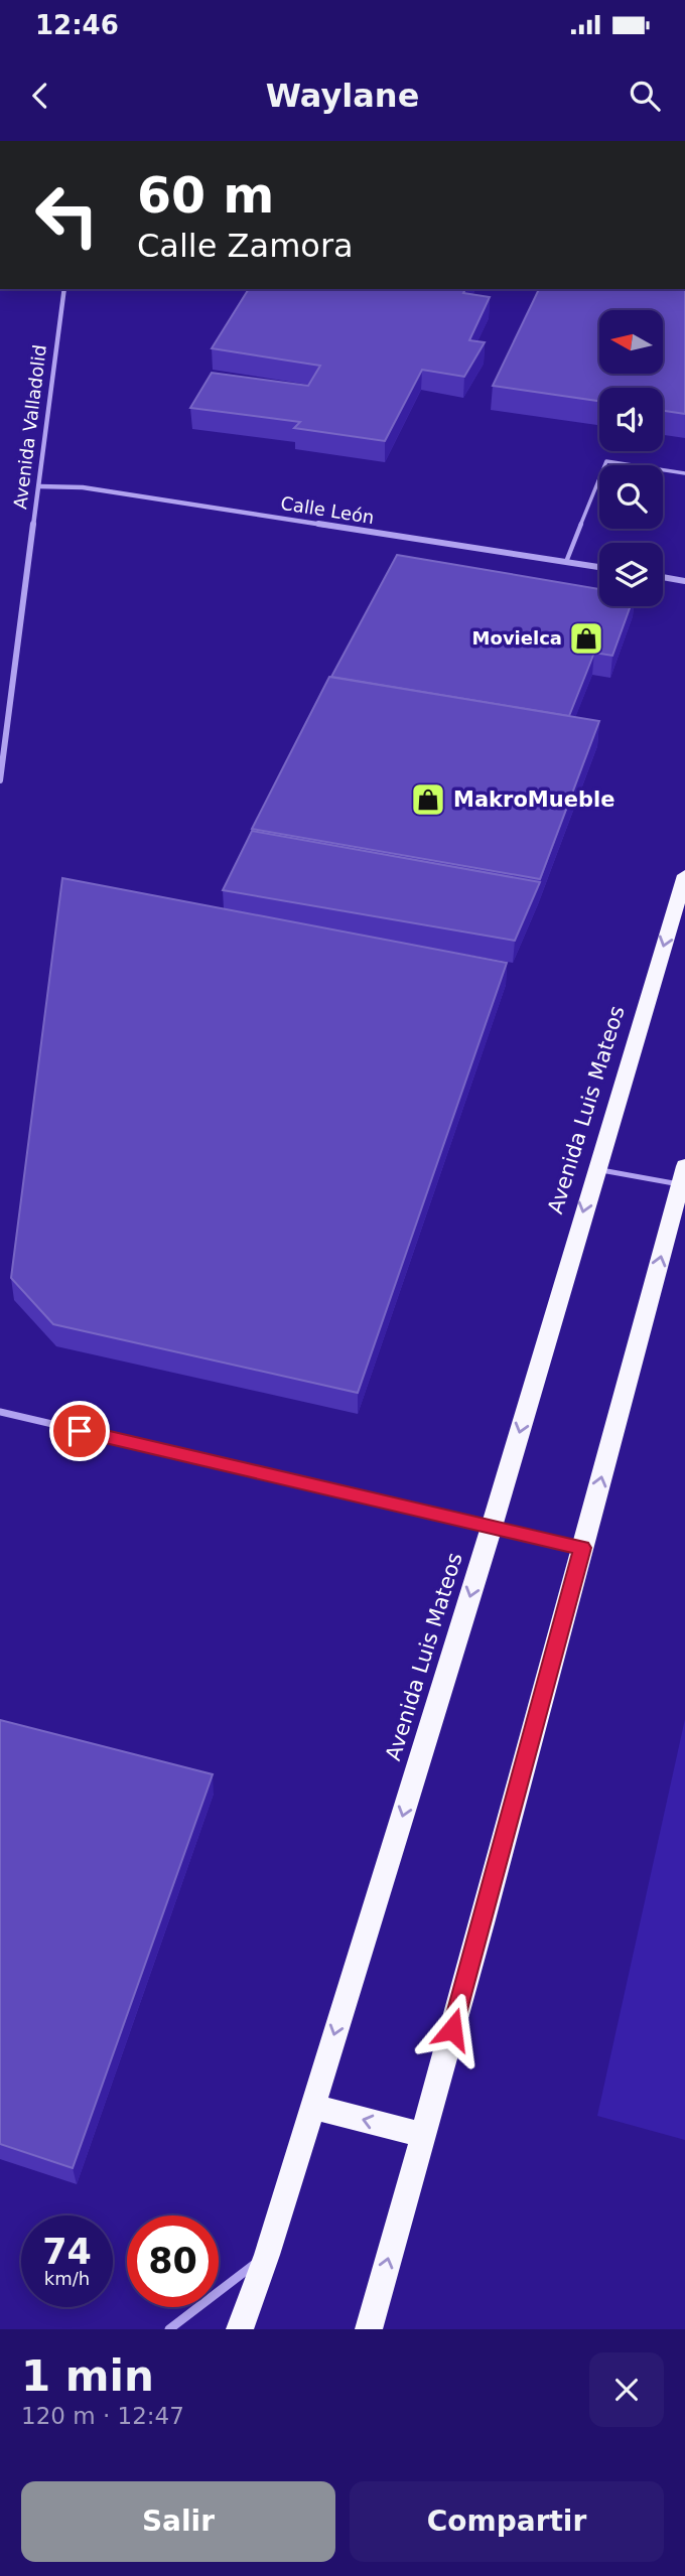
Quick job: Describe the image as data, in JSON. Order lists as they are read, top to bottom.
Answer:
{
  "streets": {
    "highway": ["Avenida Luis Mateos"],
    "street": ["Avenida Valladolid", "Calle León"]
  },
  "crossings": [
    ["Avenida Valladolid", "Calle León"]
  ],
  "places": {
    "shop": ["Movielca", "MakroMueble"]
  },
  "north": "left",
  "page": {
    "status": "12:46",
    "header": "Waylane",
    "turn": ["60 m", "Calle Zamora"],
    "speed": "74 km/h",
    "limit": "80",
    "heading": ["1 min", "120 m · 12:47"],
    "buttons": ["Salir", "Compartir"]
  }
}
